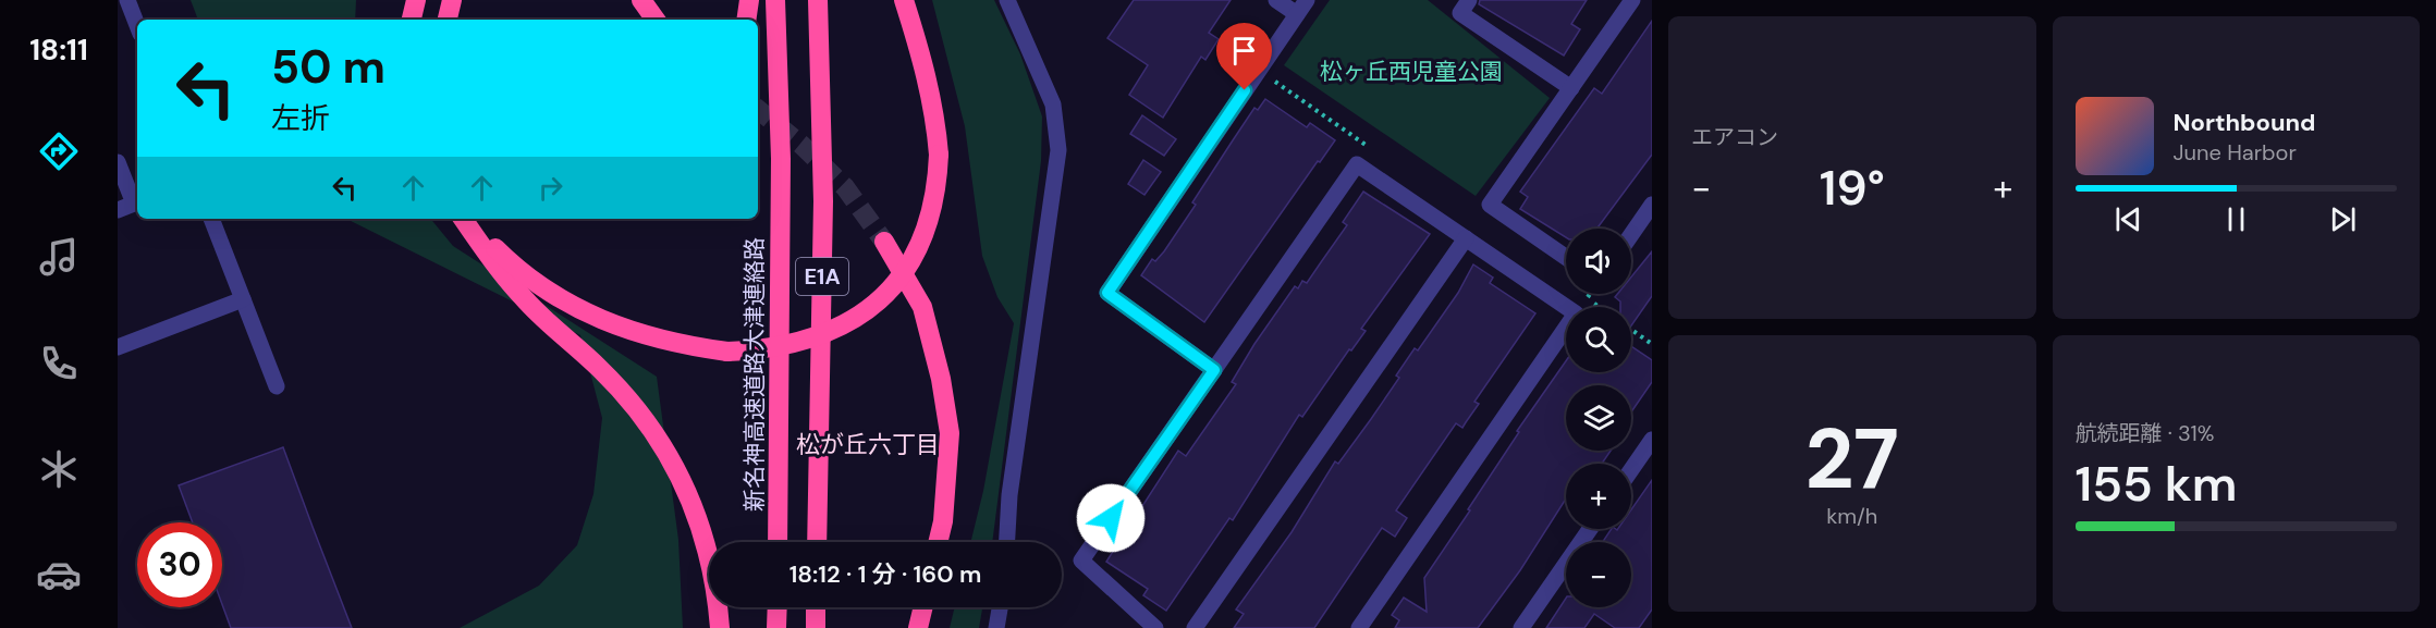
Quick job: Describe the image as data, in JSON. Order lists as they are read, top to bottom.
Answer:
{
  "streets": {
    "highway": ["E1A", "新名神高速道路大津連絡路"]
  },
  "districts": ["松が丘六丁目"],
  "parks": ["松ヶ丘西児童公園"],
  "page": {
    "tabs": "18:11",
    "tile": [
      "エアコン",
      ["27", "km/h"],
      ["航続距離 · 31%", "155 km"]
    ],
    "turn": ["50 m", "左折"],
    "song": ["Northbound", "June Harbor"],
    "heat": ["−", "19°", "+"],
    "map_buttons": ["+", "−"],
    "limit": "30",
    "trip": "18:12 · 1 分 · 160 m"
  }
}
